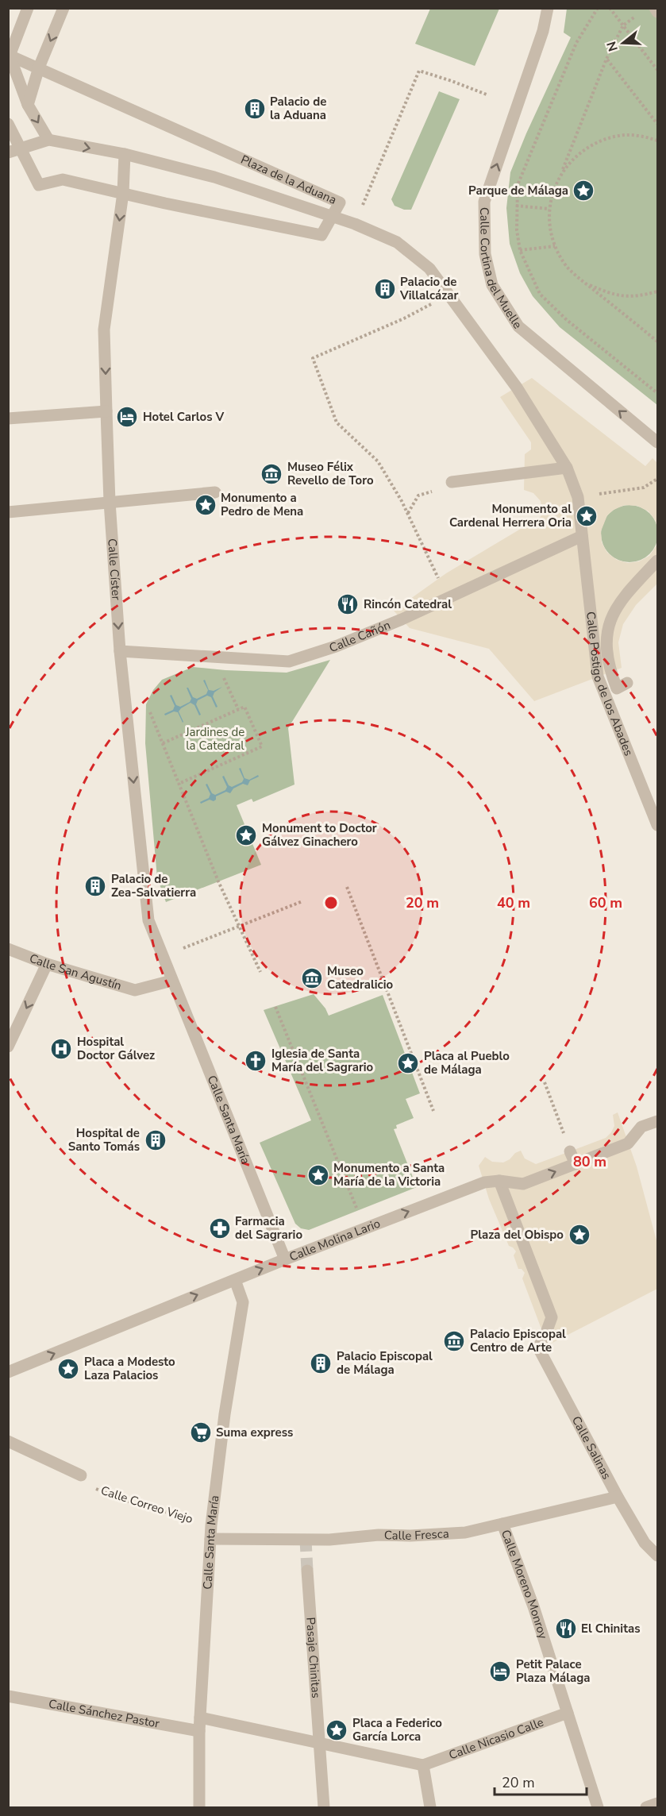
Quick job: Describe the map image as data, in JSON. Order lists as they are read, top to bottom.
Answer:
{
  "streets": {
    "street": [
      "Plaza de la Aduana",
      "Calle Cortina del Muelle",
      "Calle Císter",
      "Calle Cañón",
      "Calle Postigo de los Abades",
      "Calle San Agustín",
      "Calle Santa María",
      "Calle Molina Lario",
      "Calle Salinas",
      "Calle Fresca",
      "Calle Moreno Monroy",
      "Pasaje Chinitas",
      "Calle Sánchez Pastor",
      "Calle Nicasio Calle"
    ],
    "path": ["Calle Correo Viejo"]
  },
  "crossings": [
    ["Plaza de la Aduana", "Calle Císter"],
    ["Calle Císter", "Calle Cañón"],
    ["Calle Císter", "Calle San Agustín"],
    ["Calle Císter", "Calle Santa María"],
    ["Calle Cañón", "Calle Postigo de los Abades"],
    ["Calle San Agustín", "Calle Santa María"],
    ["Calle Santa María", "Calle Molina Lario"],
    ["Calle Santa María", "Calle Correo Viejo"],
    ["Calle Santa María", "Calle Fresca"],
    ["Calle Santa María", "Calle Sánchez Pastor"],
    ["Calle Molina Lario", "Calle Salinas"],
    ["Calle Salinas", "Calle Fresca"],
    ["Calle Fresca", "Calle Moreno Monroy"],
    ["Calle Moreno Monroy", "Calle Nicasio Calle"]
  ],
  "one_way": ["Calle Císter", "Calle Molina Lario"],
  "parks": ["Jardines de la Catedral"],
  "places": {
    "building": [
      "Palacio de la Aduana",
      "Palacio de Villalcázar",
      "Palacio de Zea-Salvatierra",
      "Hospital de Santo Tomás",
      "Palacio Episcopal de Málaga"
    ],
    "place": [
      "Parque de Málaga",
      "Monumento a Pedro de Mena",
      "Monumento al Cardenal Herrera Oria",
      "Monument to Doctor Gálvez Ginachero",
      "Placa al Pueblo de Málaga",
      "Monumento a Santa María de la Victoria",
      "Plaza del Obispo",
      "Placa a Modesto Laza Palacios",
      "Placa a Federico García Lorca"
    ],
    "hotel": ["Hotel Carlos V", "Petit Palace Plaza Málaga"],
    "museum": ["Museo Félix Revello de Toro", "Museo Catedralicio", "Palacio Episcopal Centro de Arte"],
    "restaurant": ["Rincón Catedral", "El Chinitas"],
    "hospital": ["Hospital Doctor Gálvez"],
    "church": ["Iglesia de Santa María del Sagrario"],
    "pharmacy": ["Farmacia del Sagrario"],
    "supermarket": ["Suma express"]
  },
  "scale_bar": "20 m",
  "north": "left",
  "rings": [
    "20 m",
    "40 m",
    "60 m",
    "80 m"
  ]
}
